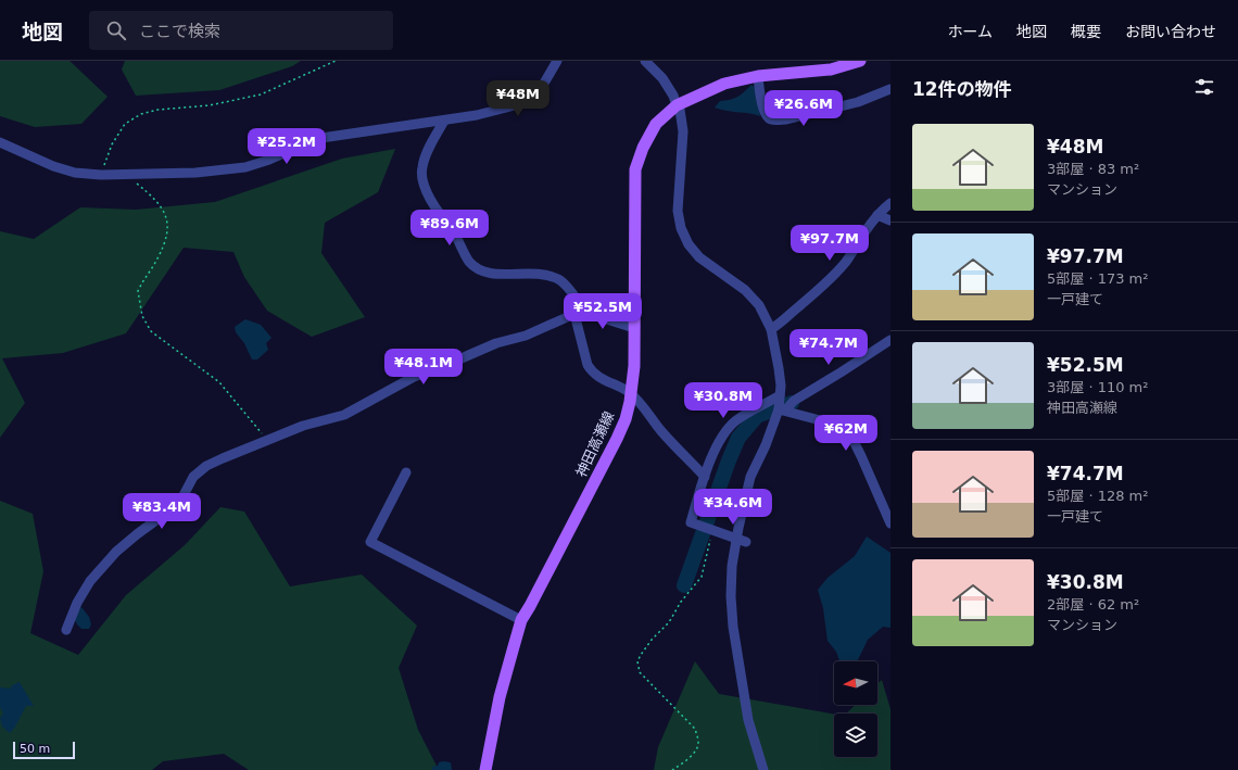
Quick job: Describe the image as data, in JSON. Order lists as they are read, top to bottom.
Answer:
{
  "streets": {
    "main road": ["神田高瀬線"]
  },
  "scale_bar": "50 m",
  "north": "left",
  "page": {
    "header": "地図",
    "search": "ここで検索",
    "nav": [
      "ホーム",
      "地図",
      "概要",
      "お問い合わせ"
    ],
    "heading": "12件の物件",
    "price": [
      "¥48M",
      "¥26.6M",
      "¥25.2M",
      "¥89.6M",
      "¥97.7M",
      "¥52.5M",
      "¥74.7M",
      "¥48.1M",
      "¥30.8M",
      "¥62M",
      "¥34.6M",
      "¥83.4M"
    ],
    "list": [
      {
        "name": "¥48M",
        "note": "3部屋 · 83 m² · マンション"
      },
      {
        "name": "¥97.7M",
        "note": "5部屋 · 173 m² · 一戸建て"
      },
      {
        "name": "¥52.5M",
        "note": "3部屋 · 110 m² · 神田高瀬線"
      },
      {
        "name": "¥74.7M",
        "note": "5部屋 · 128 m² · 一戸建て"
      },
      {
        "name": "¥30.8M",
        "note": "2部屋 · 62 m² · マンション"
      }
    ],
    "scale": "50 m"
  }
}
